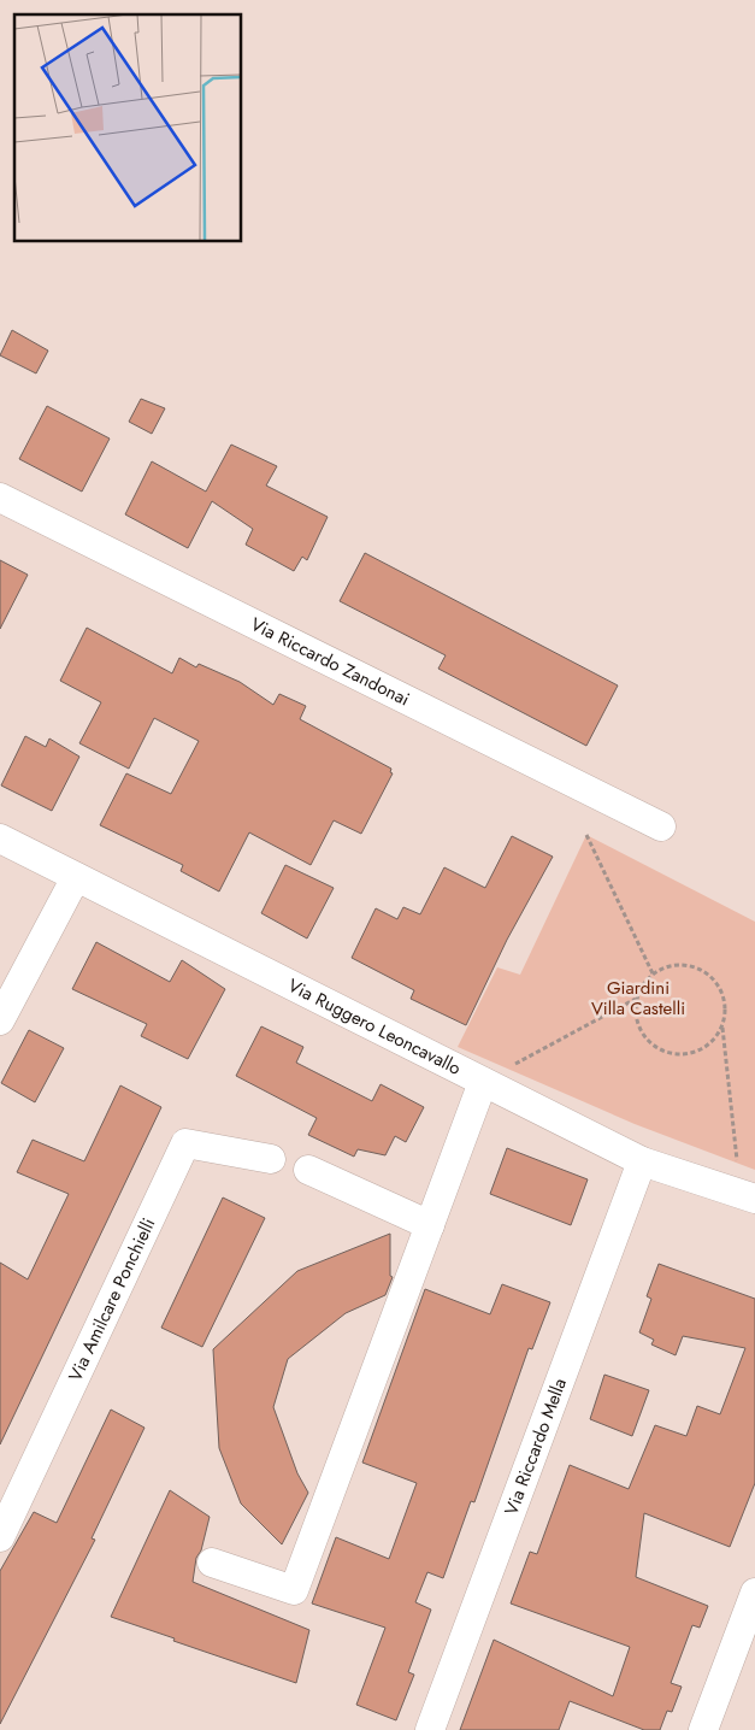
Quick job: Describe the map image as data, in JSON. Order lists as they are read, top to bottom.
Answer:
{
  "streets": {
    "street": [
      "Via Riccardo Zandonai",
      "Via Ruggero Leoncavallo",
      "Via Amilcare Ponchielli",
      "Via Riccardo Mella"
    ]
  },
  "crossings": [
    ["Via Ruggero Leoncavallo", "Via Riccardo Mella"]
  ],
  "parks": ["Giardini Villa Castelli"]
}
